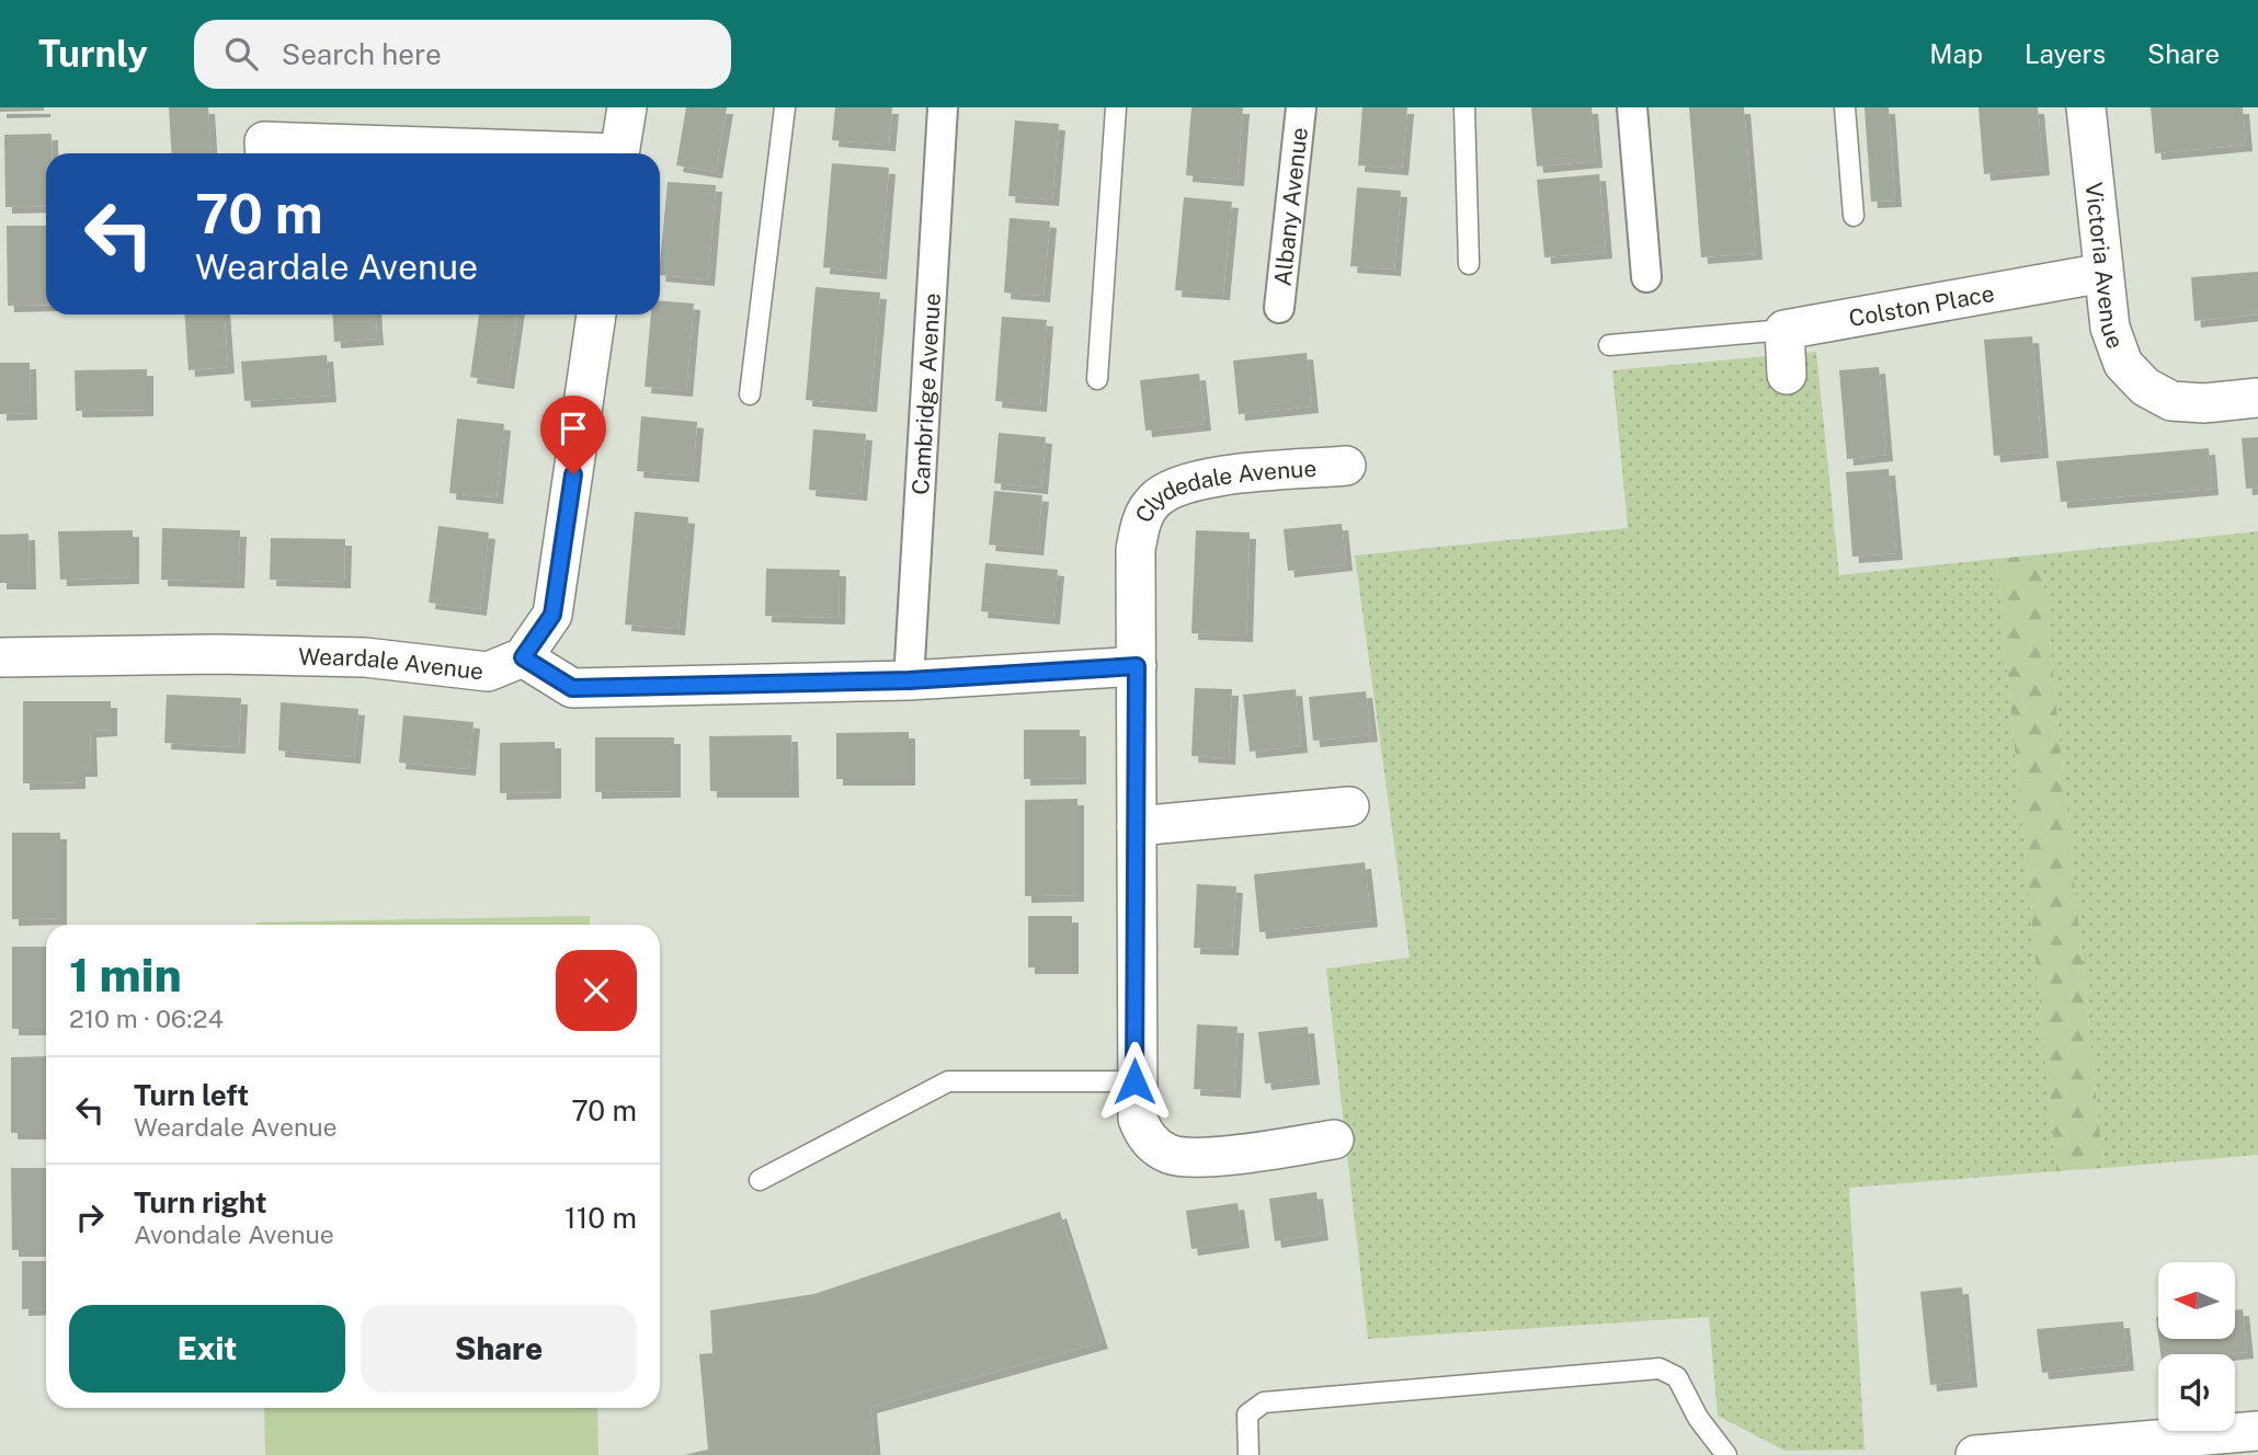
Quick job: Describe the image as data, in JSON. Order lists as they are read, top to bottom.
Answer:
{
  "streets": {
    "street": [
      "Albany Avenue",
      "Victoria Avenue",
      "Colston Place",
      "Cambridge Avenue",
      "Clydedale Avenue",
      "Weardale Avenue"
    ]
  },
  "crossings": [
    ["Victoria Avenue", "Colston Place"]
  ],
  "north": "left",
  "page": {
    "header": "Turnly",
    "search": "Search here",
    "nav": ["Map", "Layers", "Share"],
    "turn": ["70 m", "Weardale Avenue"],
    "heading": ["1 min", "210 m · 06:24"],
    "list": [
      {
        "name": "Turn left",
        "note": "Weardale Avenue",
        "value": "70 m"
      },
      {
        "name": "Turn right",
        "note": "Avondale Avenue",
        "value": "110 m"
      }
    ],
    "buttons": ["Exit", "Share"]
  }
}
